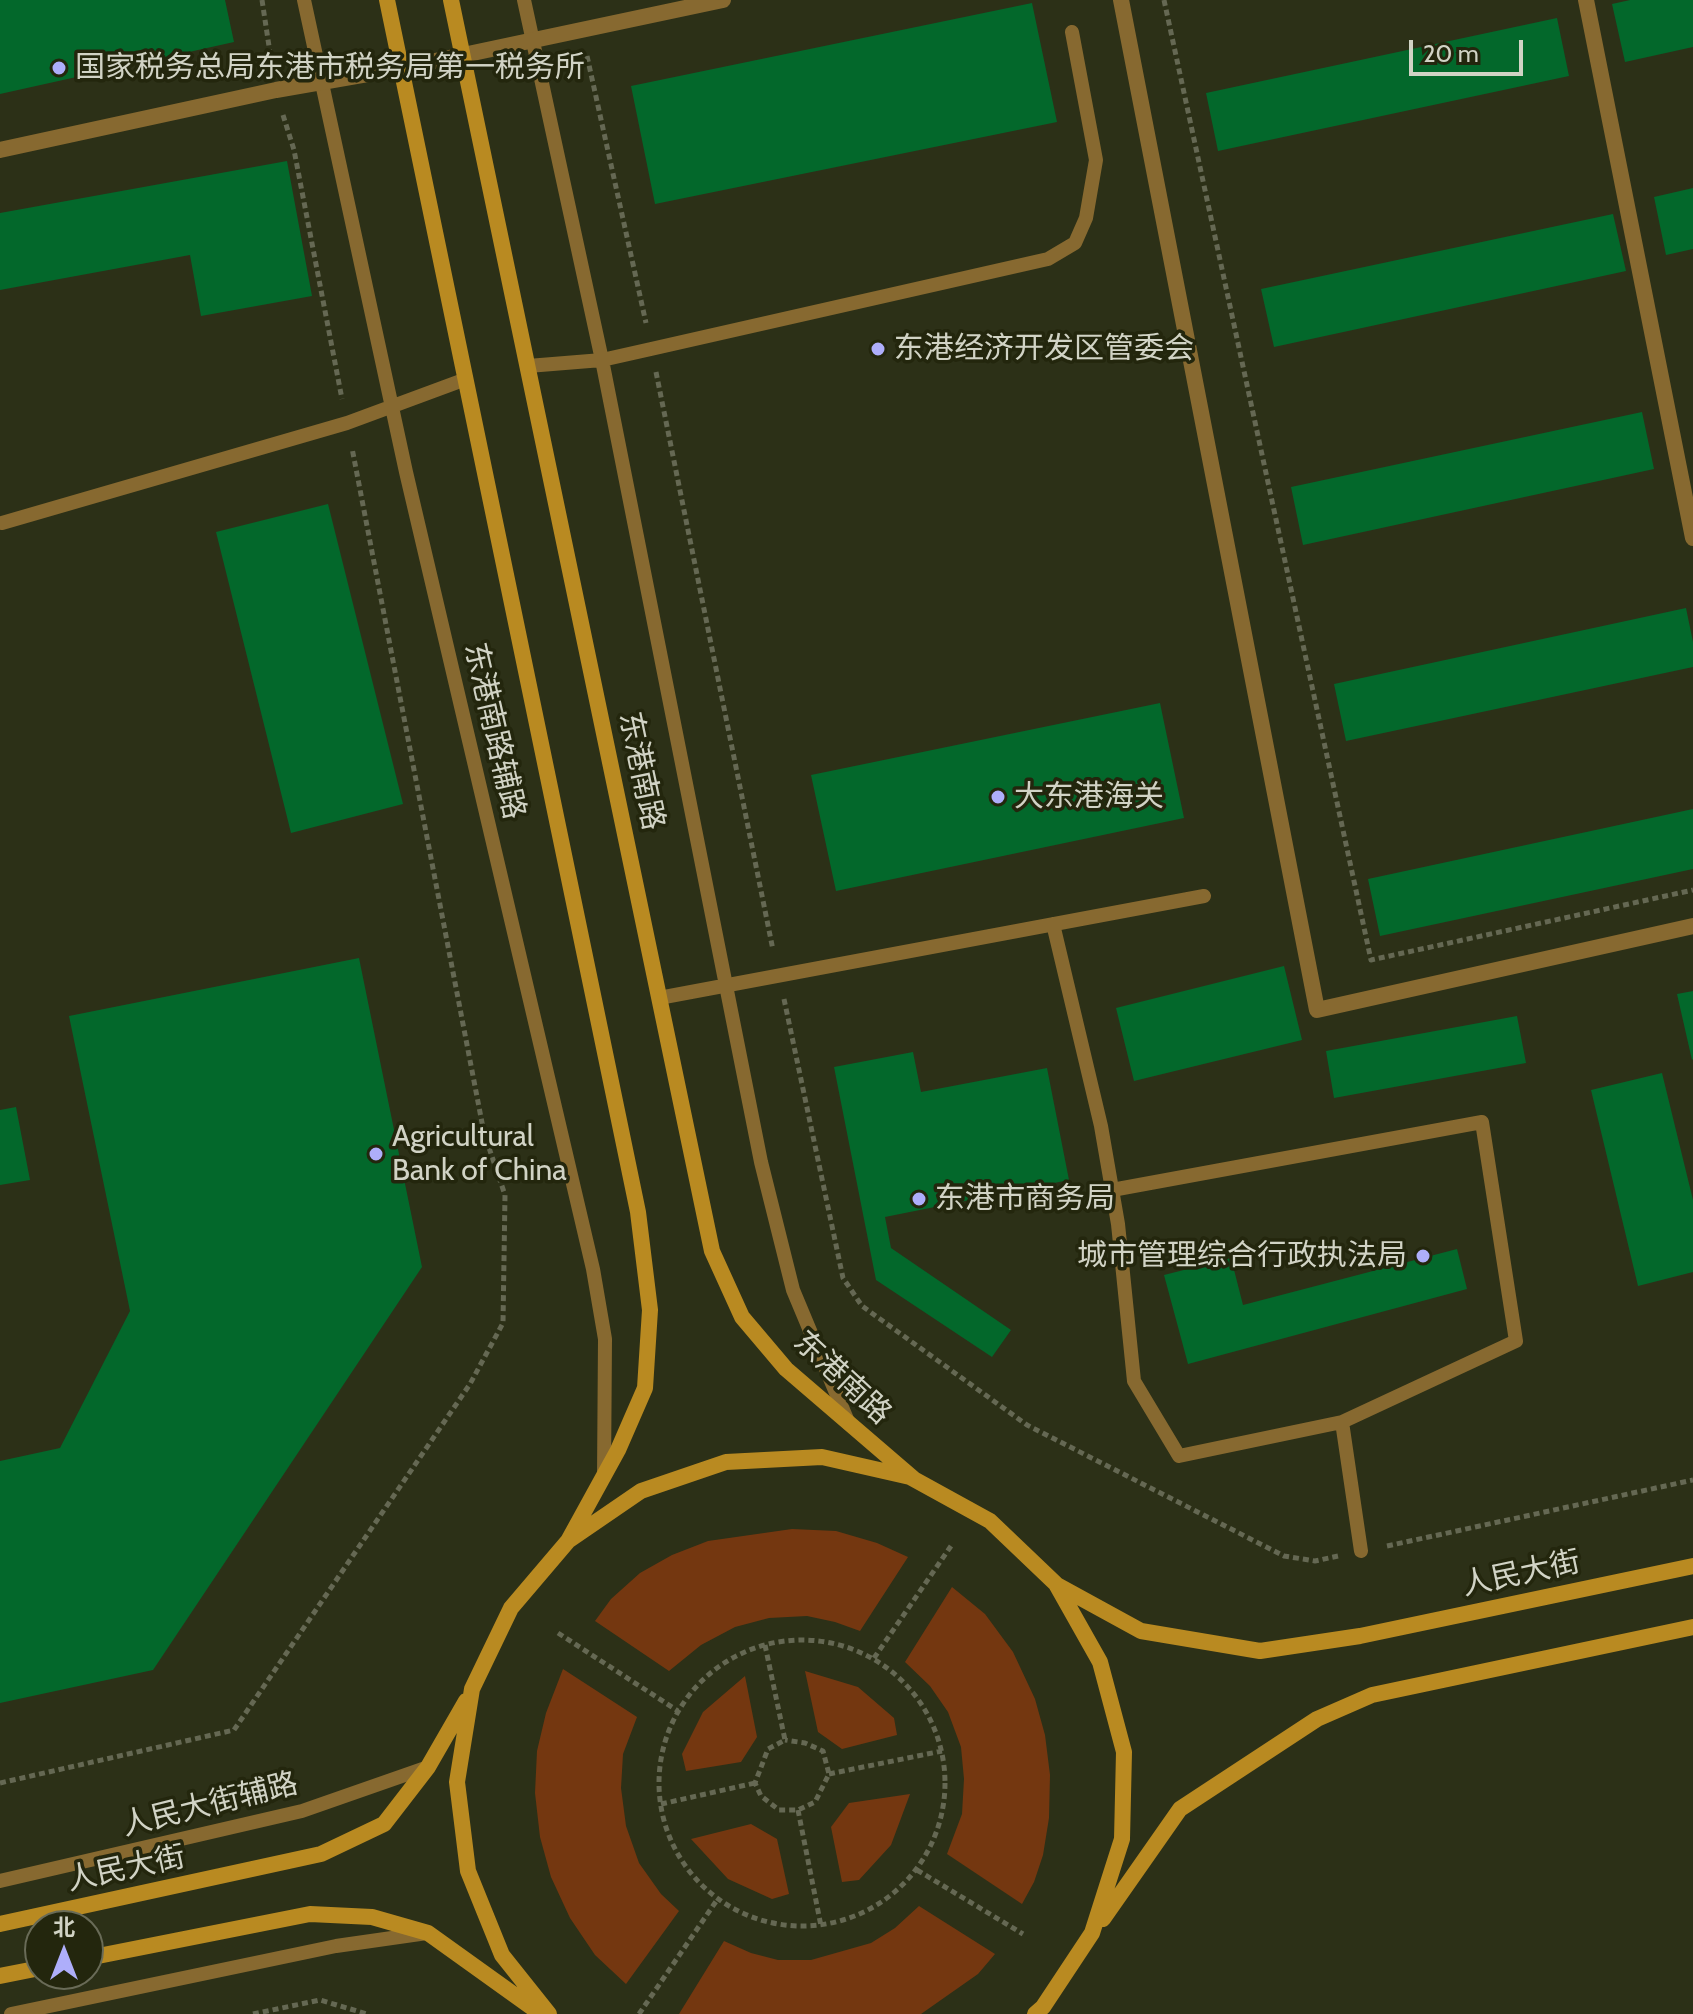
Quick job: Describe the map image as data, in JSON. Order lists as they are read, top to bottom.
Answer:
{
  "streets": {
    "main road": ["东港南路", "人民大街"],
    "lane": ["东港南路辅路", "人民大街辅路"]
  },
  "crossings": [
    ["人民大街", "人民大街辅路"]
  ],
  "places": [
    "国家税务总局东港市税务局第一税务所",
    "东港经济开发区管委会",
    "大东港海关",
    "Agricultural Bank of China",
    "东港市商务局",
    "城市管理综合行政执法局"
  ],
  "scale_bar": "20 m",
  "north": "top"
}
